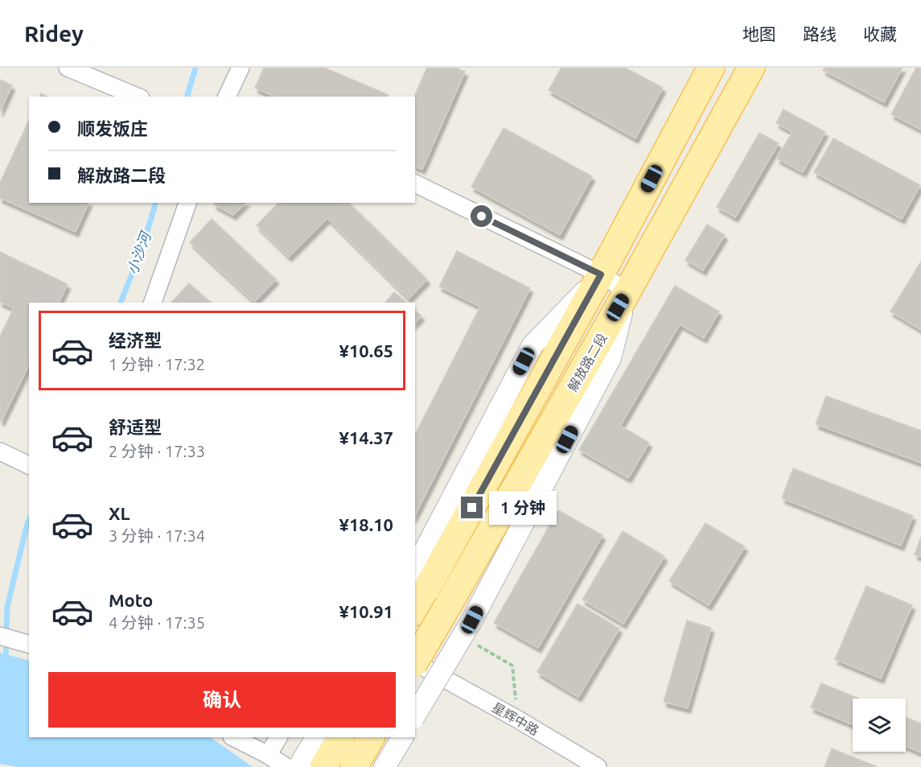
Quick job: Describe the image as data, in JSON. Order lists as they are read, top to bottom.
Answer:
{
  "streets": {
    "main road": ["解放路二段"],
    "street": ["星辉中路"]
  },
  "crossings": [
    ["解放路二段", "星辉中路"]
  ],
  "water": ["小沙河"],
  "page": {
    "header": "Ridey",
    "nav": ["地图", "路线", "收藏"],
    "banner": ["顺发饭庄", "解放路二段"],
    "list": [
      {
        "name": "经济型",
        "note": "1 分钟 · 17:32",
        "value": "¥10.65"
      },
      {
        "name": "舒适型",
        "note": "2 分钟 · 17:33",
        "value": "¥14.37"
      },
      {
        "name": "XL",
        "note": "3 分钟 · 17:34",
        "value": "¥18.10"
      },
      {
        "name": "Moto",
        "note": "4 分钟 · 17:35",
        "value": "¥10.91"
      }
    ],
    "bubble": "1 分钟",
    "buttons": "确认"
  }
}
